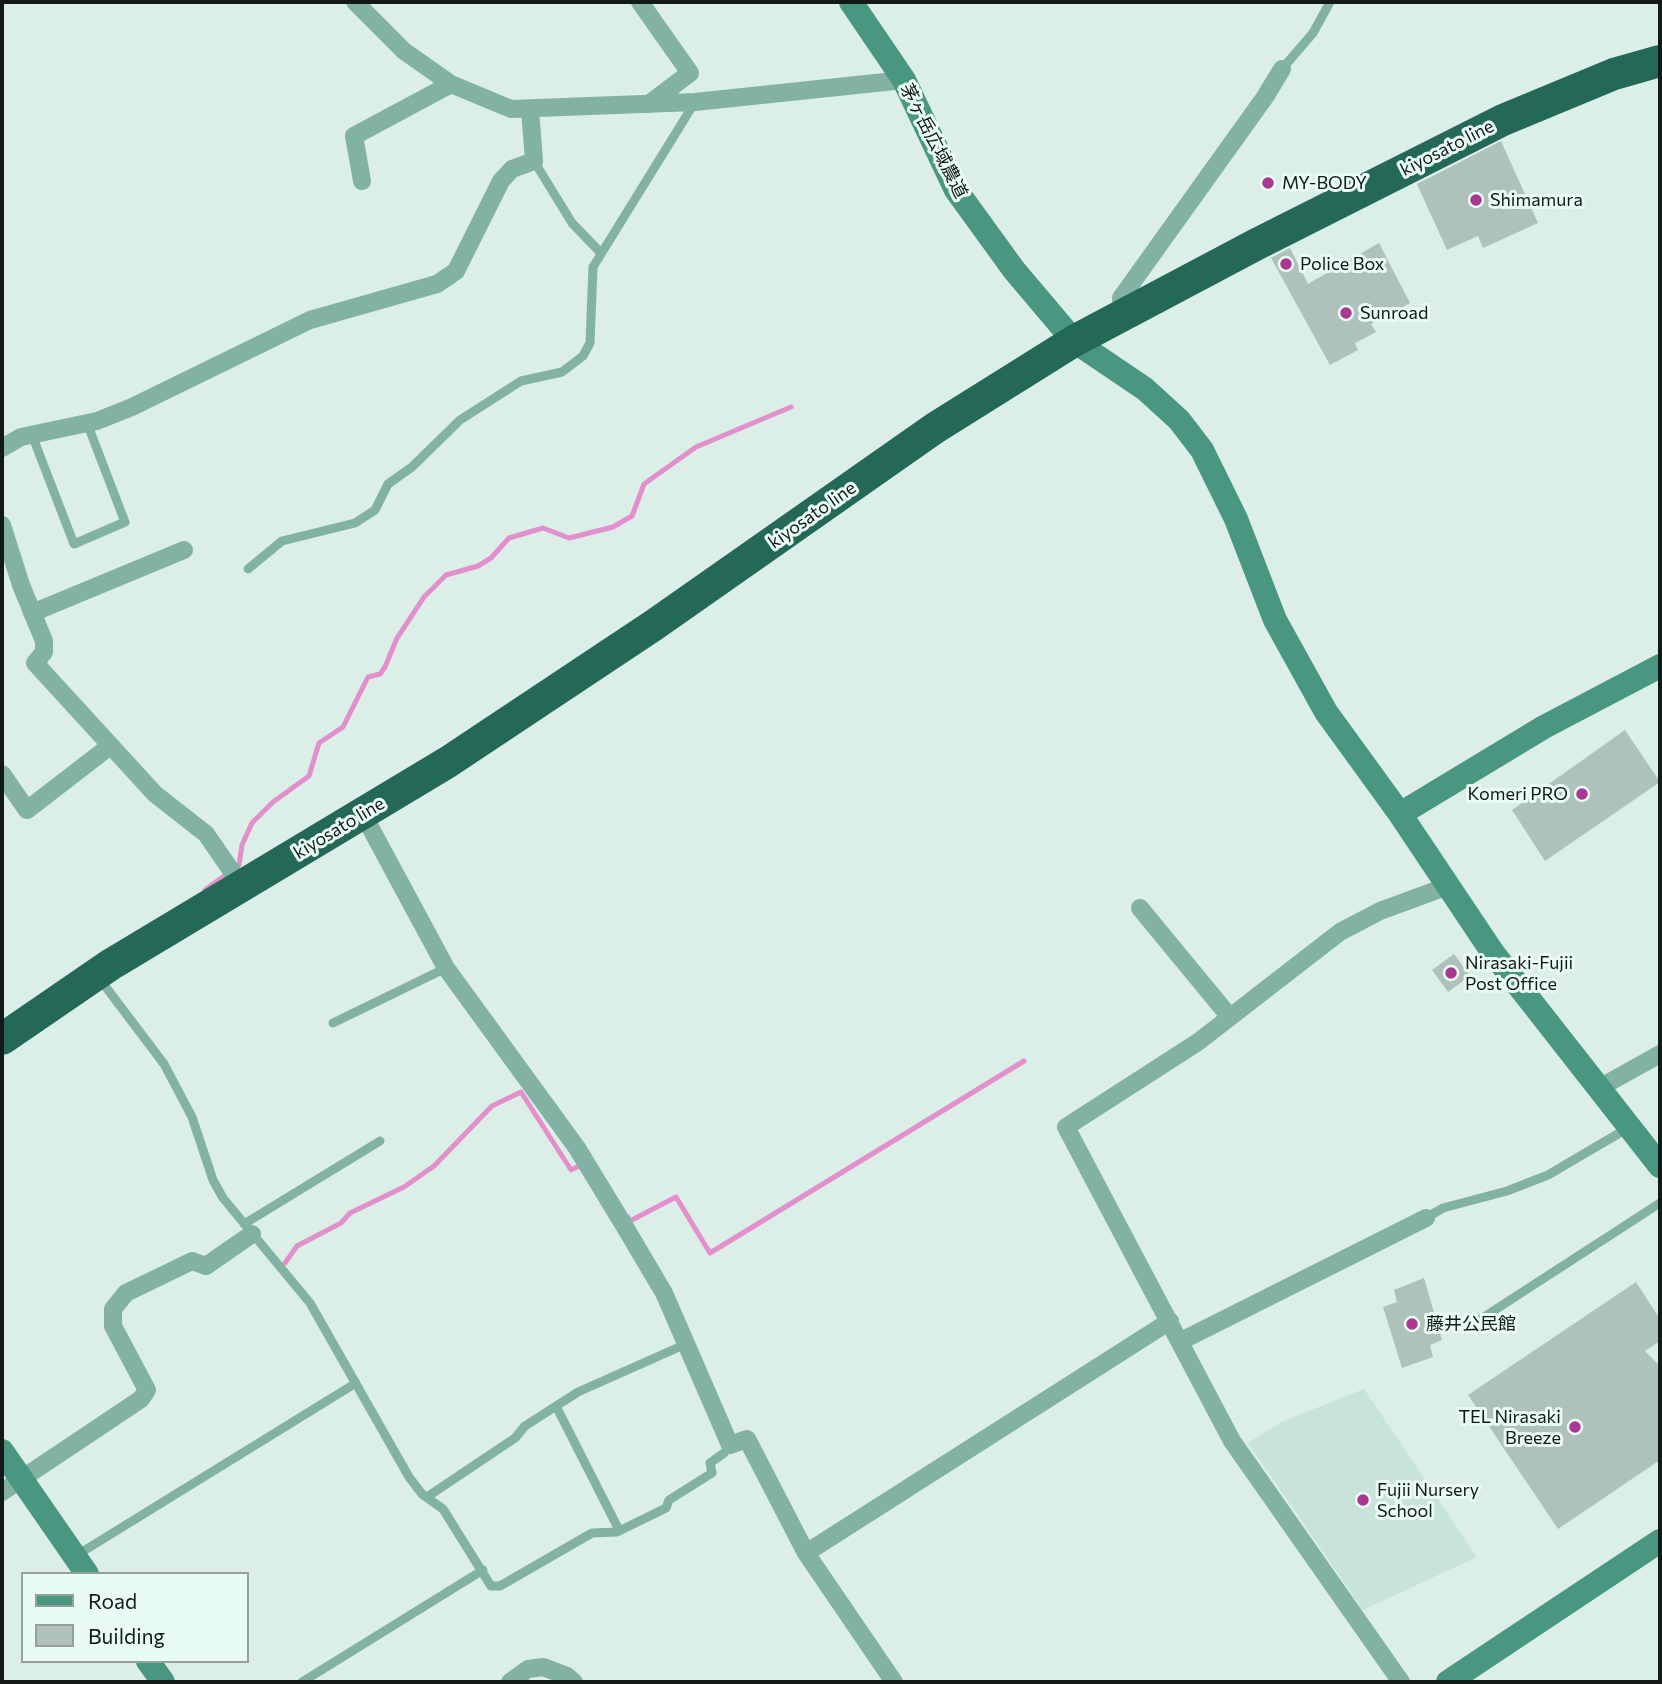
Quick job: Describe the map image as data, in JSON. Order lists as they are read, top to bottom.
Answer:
{
  "streets": {
    "highway": ["kiyosato line"],
    "street": ["茅ヶ岳広域農道"]
  },
  "crossings": [
    ["茅ヶ岳広域農道", "kiyosato line"]
  ],
  "places": [
    "MY-BODY",
    "Shimamura",
    "Police Box",
    "Sunroad",
    "Komeri PRO",
    "Nirasaki-Fujii Post Office",
    "藤井公民館",
    "TEL Nirasaki Breeze",
    "Fujii Nursery School"
  ],
  "legend": ["Road", "Building"]
}
